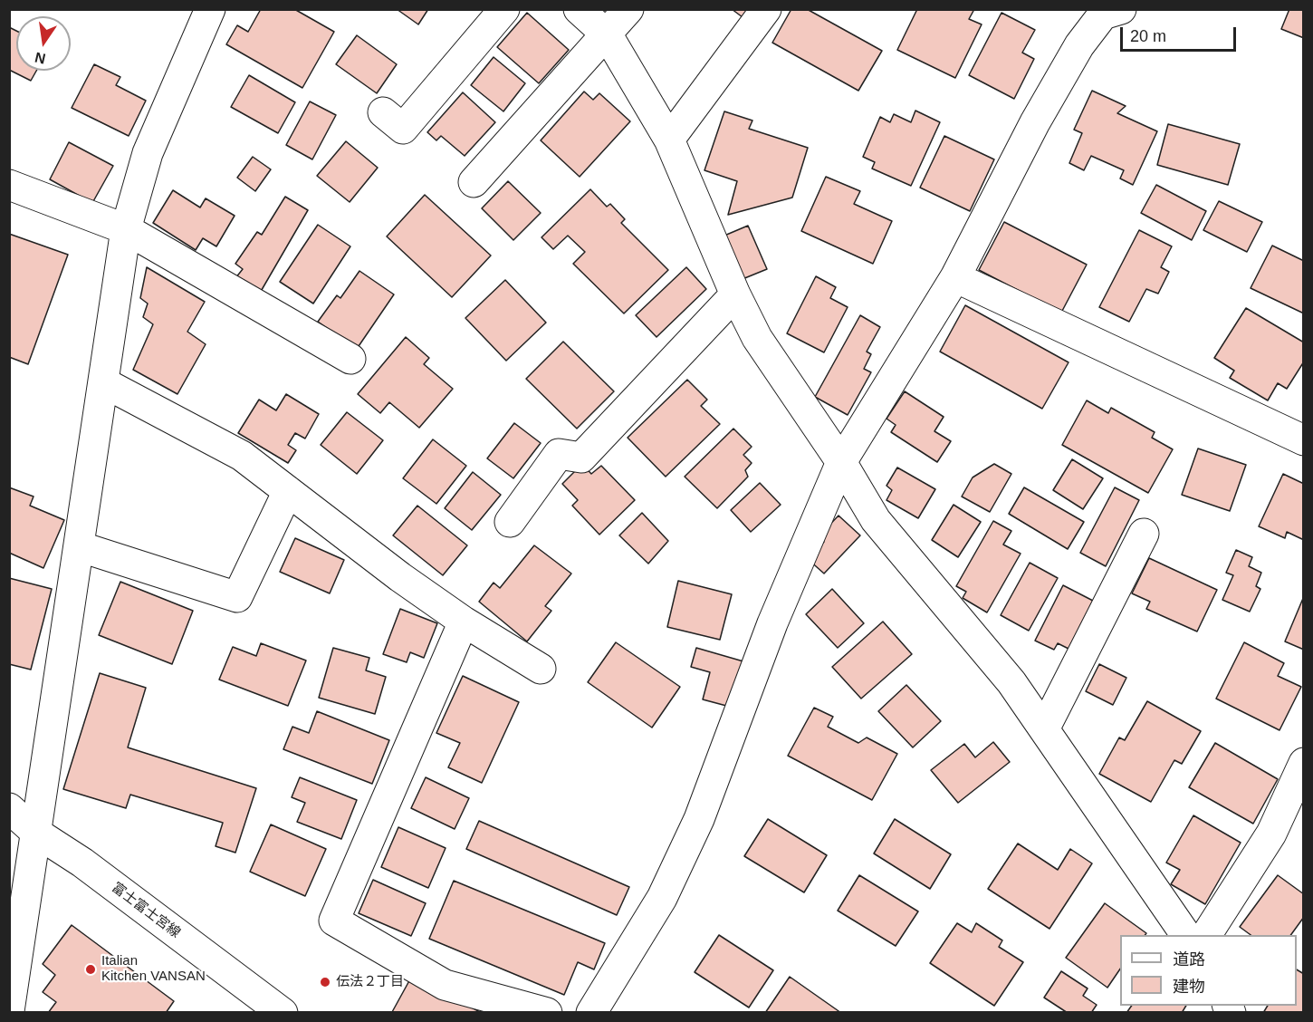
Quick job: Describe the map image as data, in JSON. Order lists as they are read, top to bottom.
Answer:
{
  "streets": {
    "street": ["富士富士宮線"]
  },
  "places": ["Italian Kitchen VANSAN", "伝法２丁目"],
  "legend": ["道路", "建物"],
  "scale_bar": "20 m",
  "north": "bottom"
}
